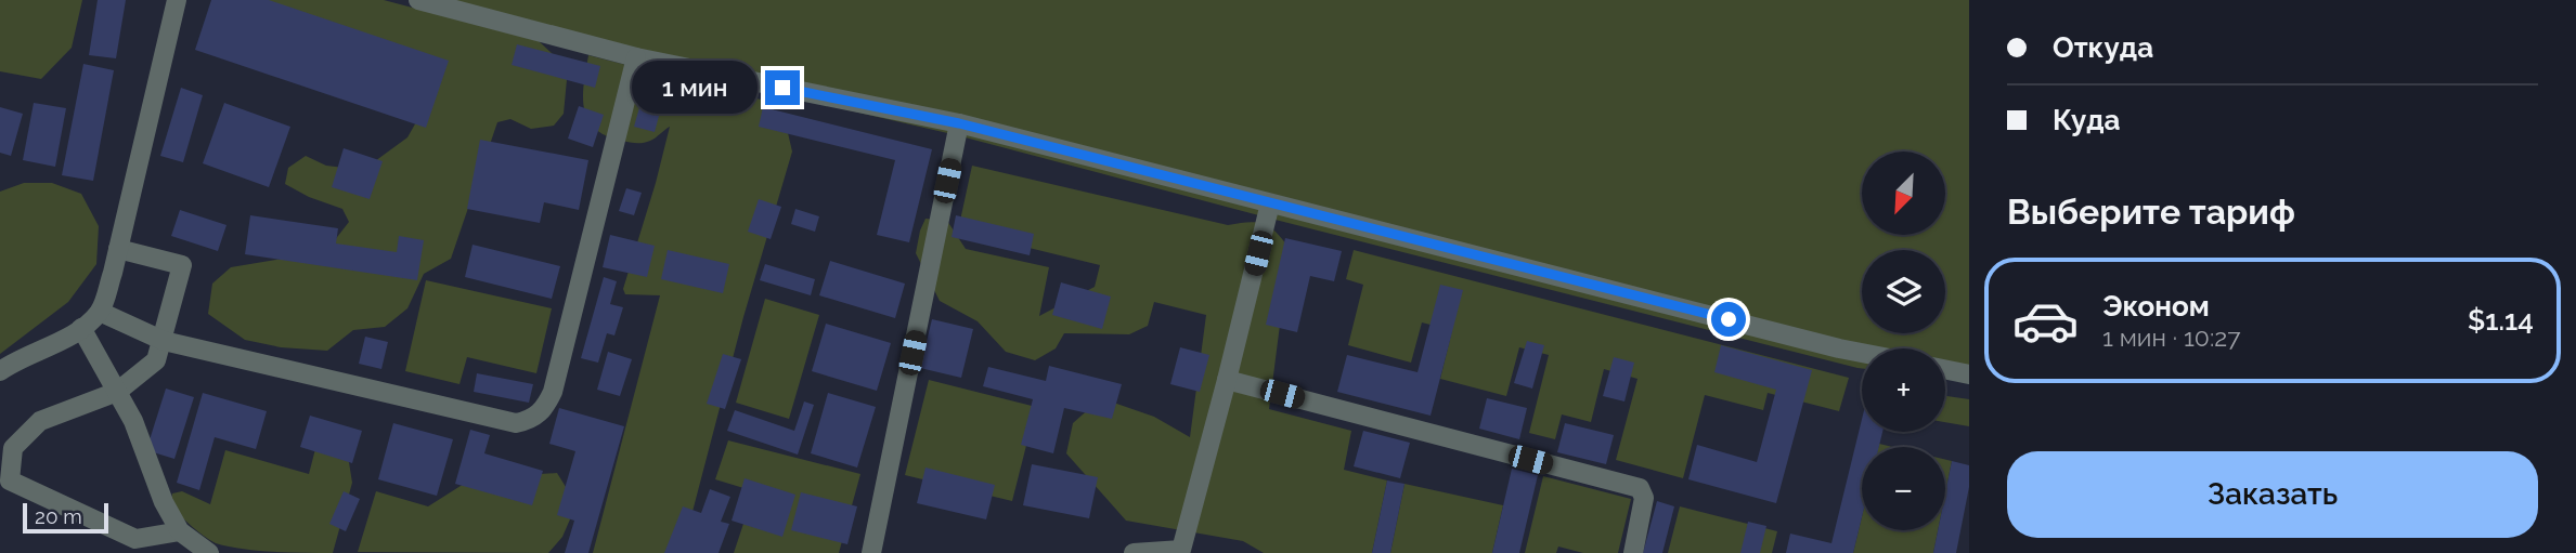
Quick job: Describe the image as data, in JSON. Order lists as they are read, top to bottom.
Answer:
{
  "scale_bar": "20 m",
  "north": "bottom left",
  "page": {
    "banner": ["Откуда", "Куда"],
    "bubble": "1 мин",
    "map_buttons": ["+", "−"],
    "heading": "Выберите тариф",
    "list": [
      {
        "name": "Эконом",
        "note": "1 мин · 10:27",
        "value": "$1.14"
      }
    ],
    "buttons": "Заказать",
    "scale": "20 m"
  }
}
